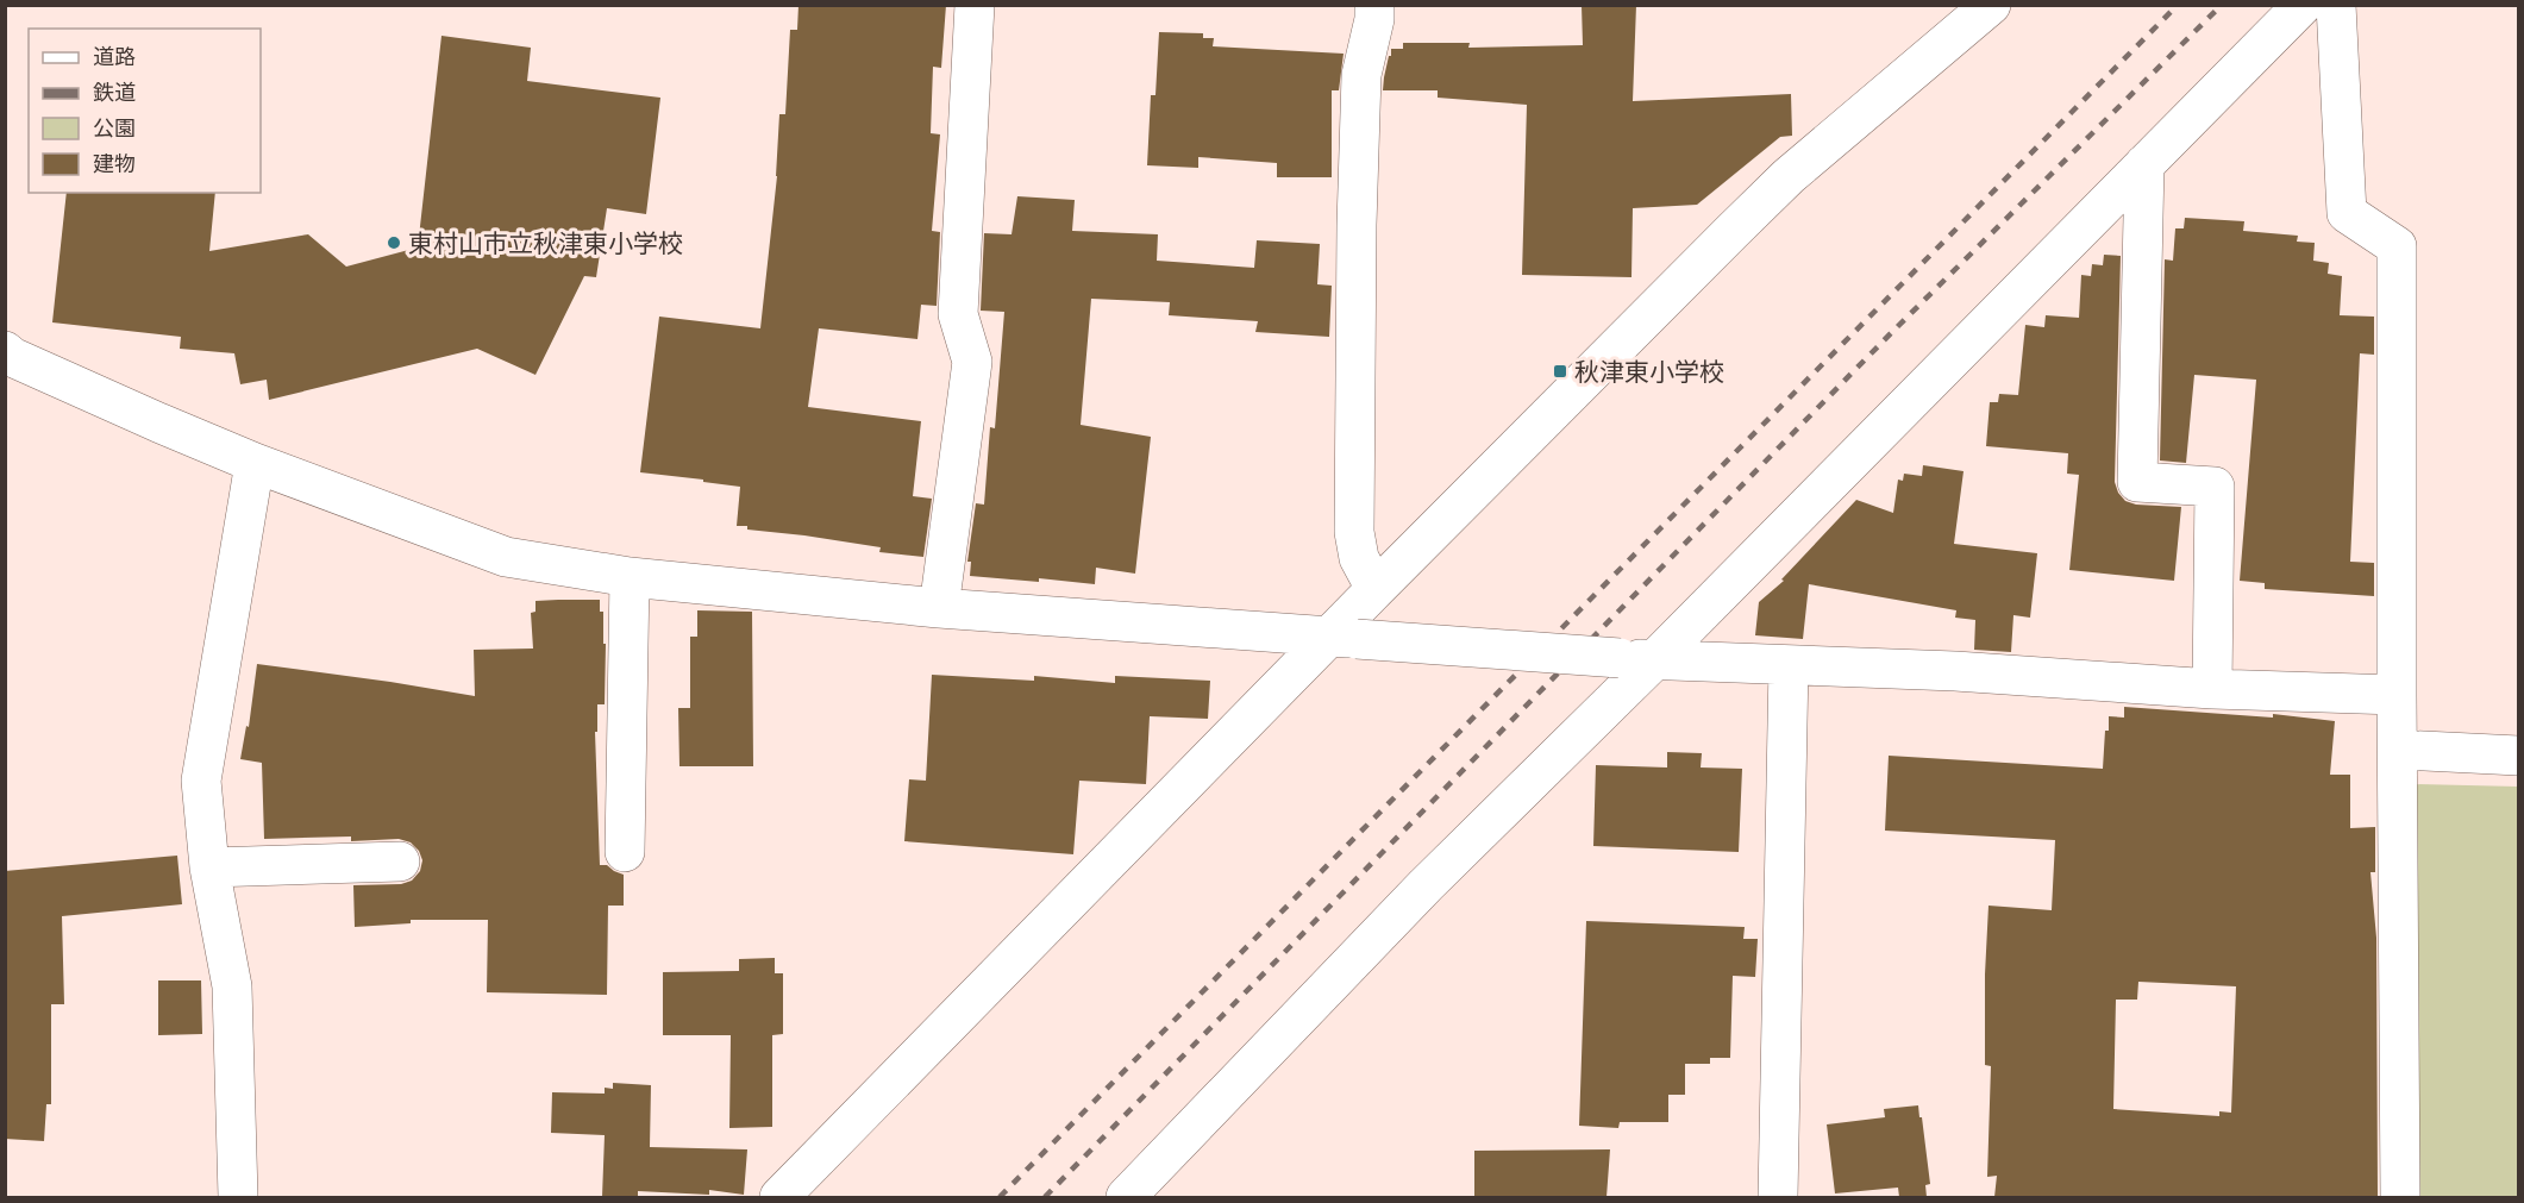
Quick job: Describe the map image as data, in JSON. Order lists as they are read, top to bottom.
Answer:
{
  "places": {
    "other": ["東村山市立秋津東小学校"],
    "transit": ["秋津東小学校"]
  },
  "legend": [
    "道路",
    "鉄道",
    "公園",
    "建物"
  ]
}
